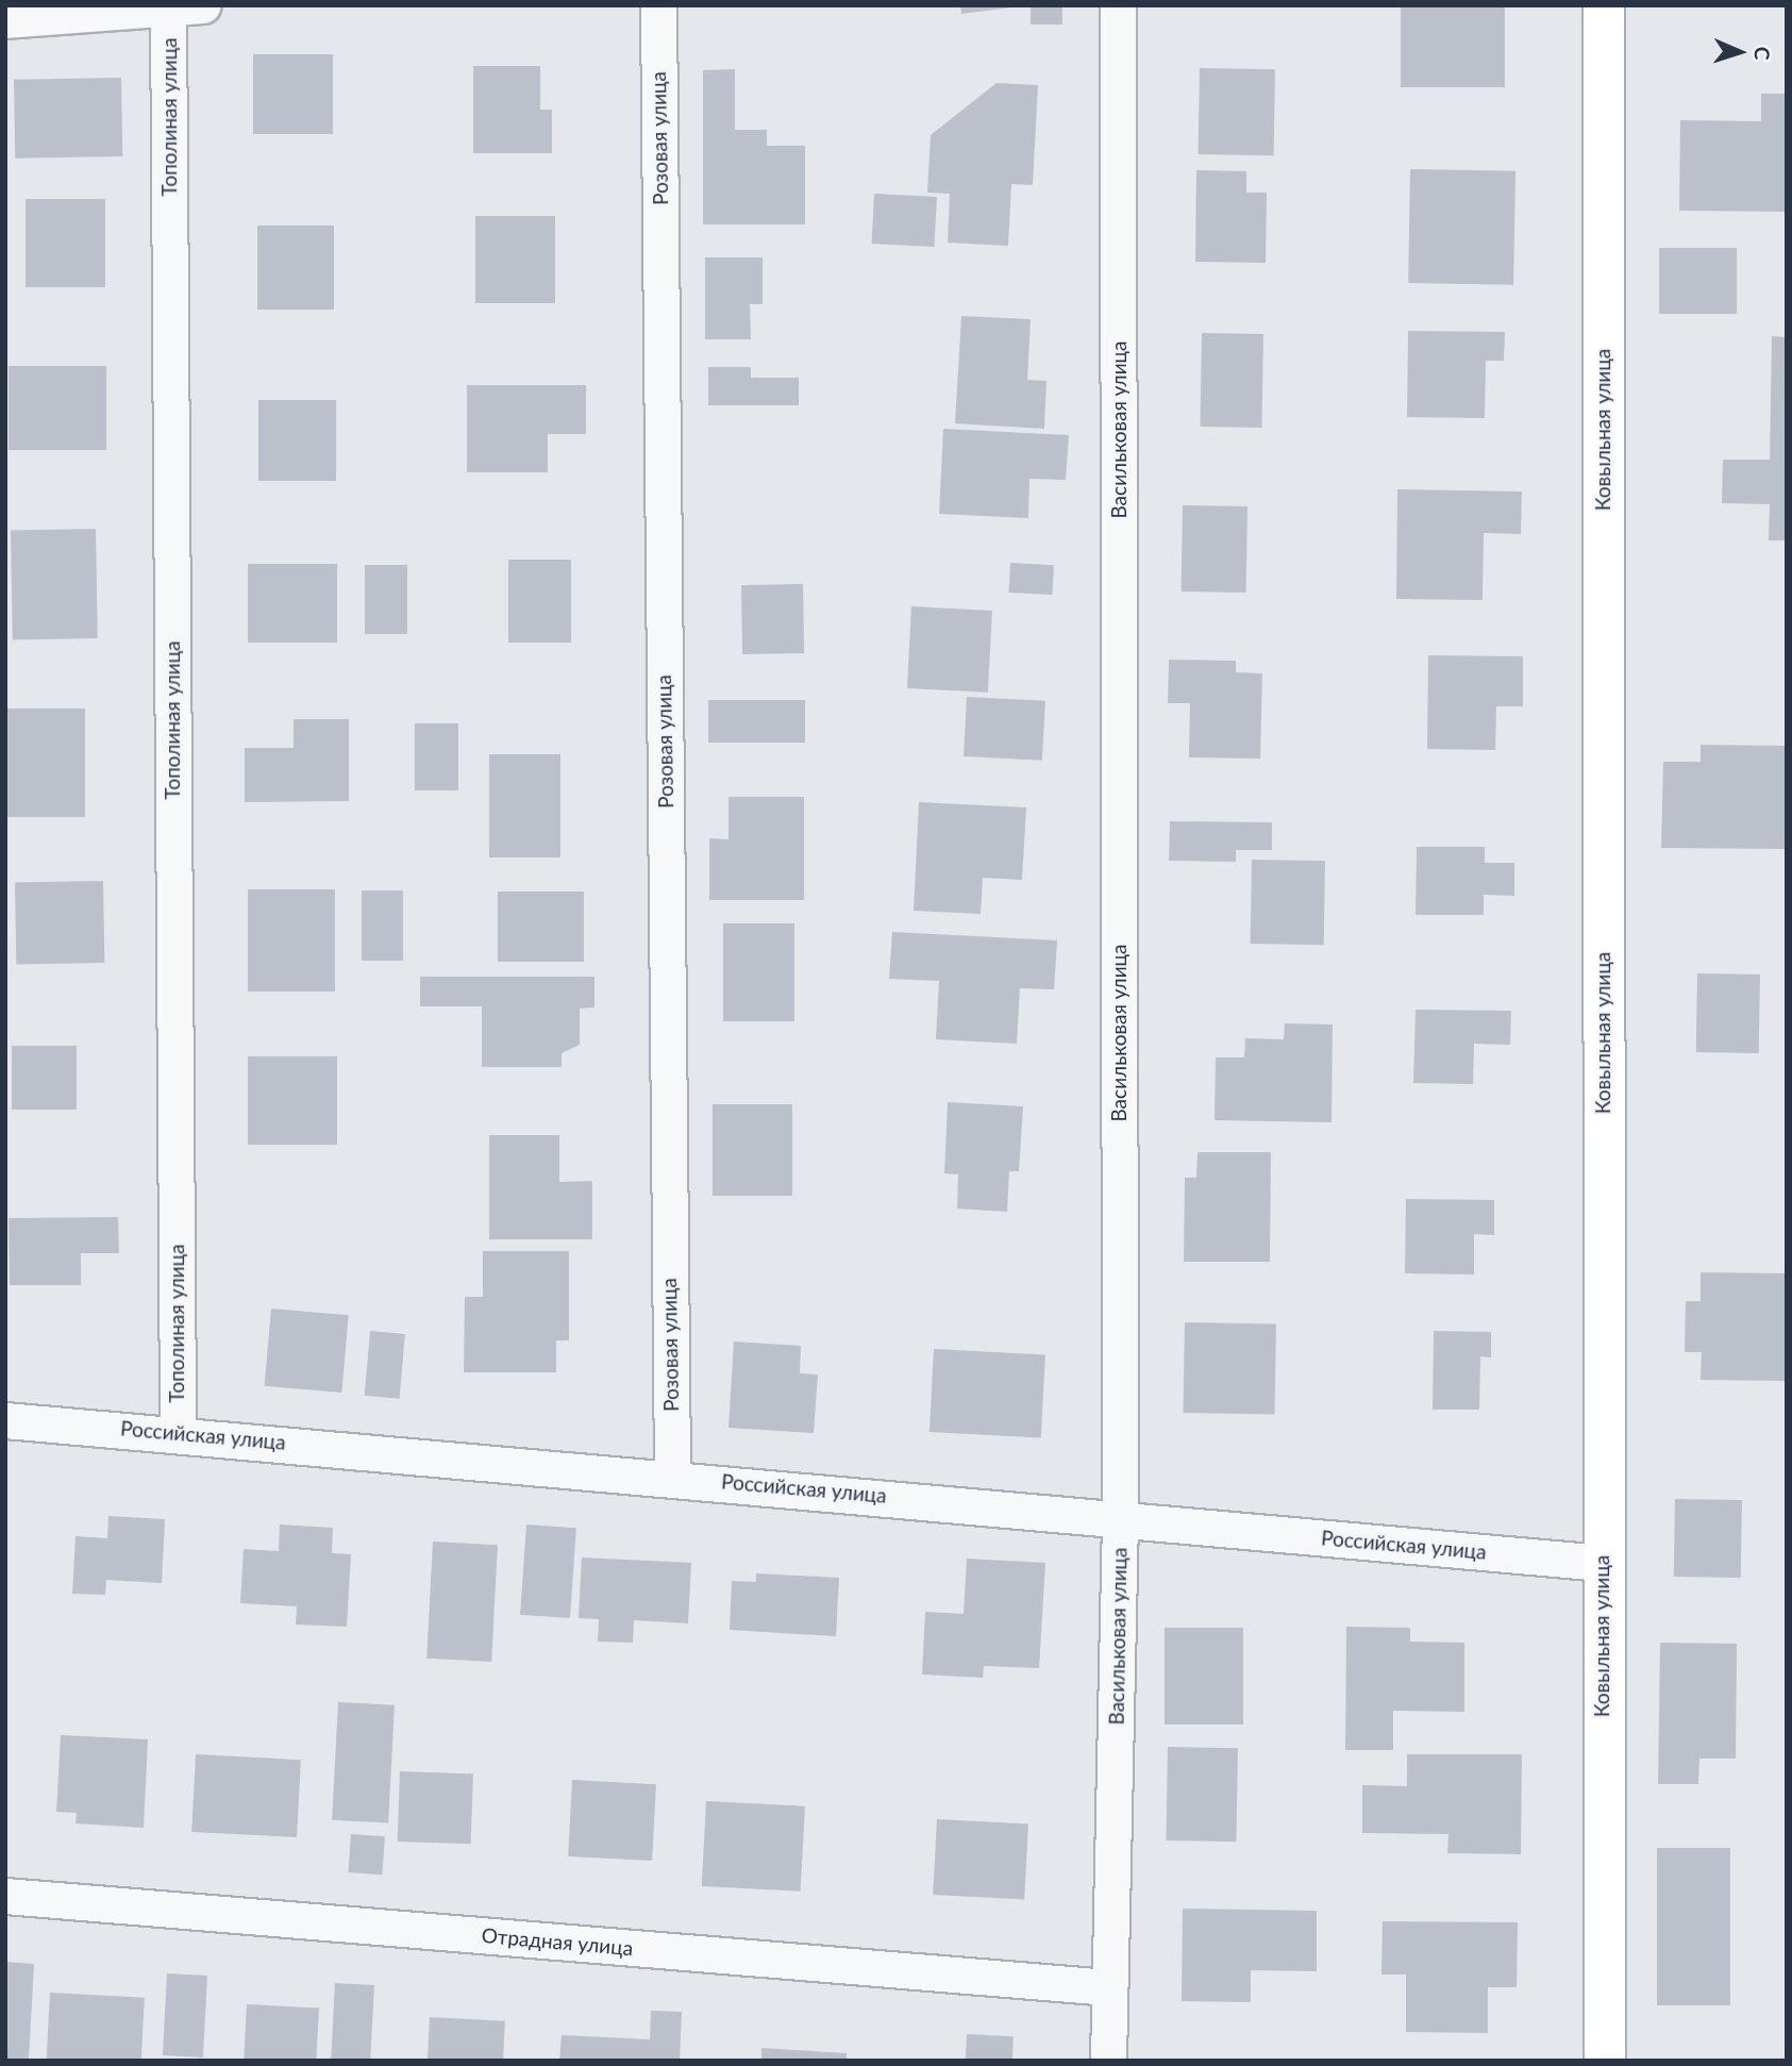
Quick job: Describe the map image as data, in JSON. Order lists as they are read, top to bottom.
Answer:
{
  "streets": {
    "street": [
      "Тополиная улица",
      "Розовая улица",
      "Васильковая улица",
      "Ковыльная улица",
      "Российская улица",
      "Отрадная улица"
    ]
  },
  "crossings": [
    ["Тополиная улица", "Российская улица"],
    ["Розовая улица", "Российская улица"],
    ["Васильковая улица", "Российская улица"],
    ["Васильковая улица", "Отрадная улица"],
    ["Ковыльная улица", "Российская улица"]
  ],
  "north": "right"
}
